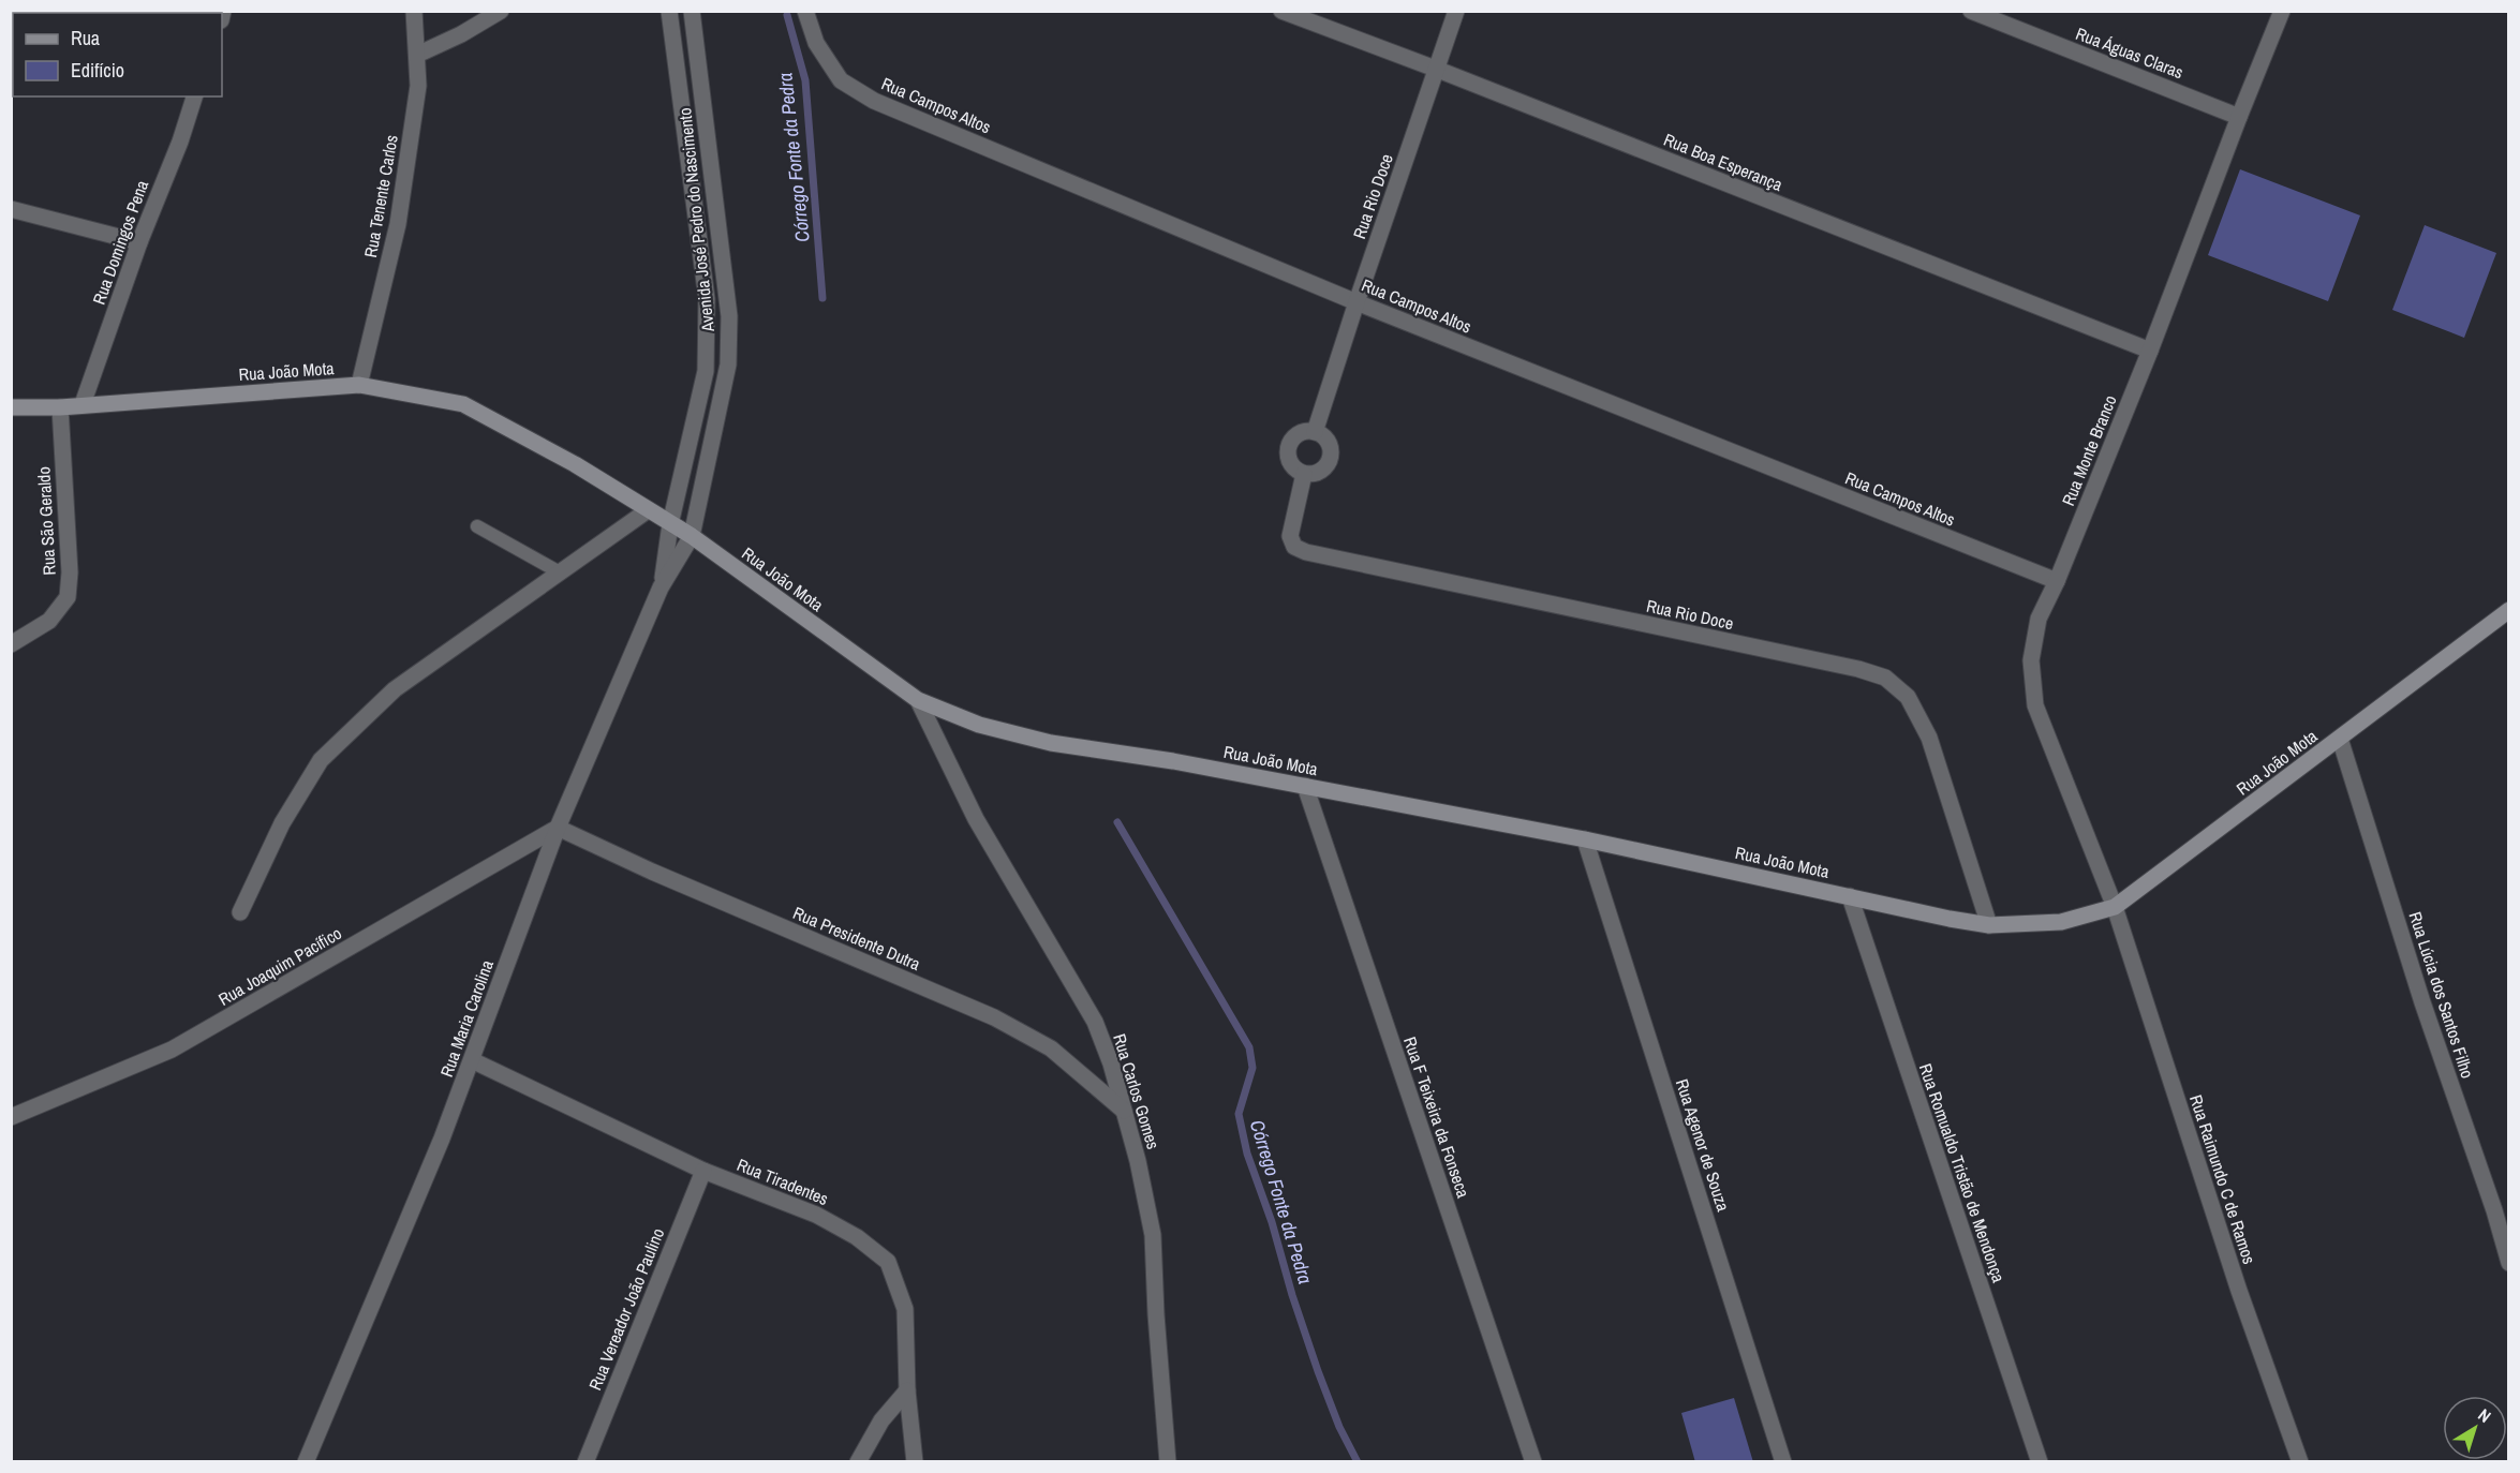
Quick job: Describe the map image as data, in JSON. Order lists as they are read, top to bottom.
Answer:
{
  "streets": {
    "main road": ["Rua João Mota"],
    "street": [
      "Rua Águas Claras",
      "Rua Campos Altos",
      "Rua Boa Esperança",
      "Rua Tenente Carlos",
      "Rua Rio Doce",
      "Avenida José Pedro do Nascimento",
      "Rua Domingos Pena",
      "Rua Monte Branco",
      "Rua São Geraldo",
      "Rua Presidente Dutra",
      "Rua Joaquim Pacífico",
      "Rua Lúcia dos Santos Filho",
      "Rua Maria Carolina",
      "Rua Carlos Gomes",
      "Rua F Teixeira da Fonseca",
      "Rua Agenor de Souza",
      "Rua Romualdo Tristão de Mendonça",
      "Rua Raimundo C de Ramos",
      "Rua Tiradentes",
      "Rua Vereador João Paulino"
    ]
  },
  "crossings": [
    ["Rua Águas Claras", "Rua Monte Branco"],
    ["Rua Campos Altos", "Rua Rio Doce"],
    ["Rua Campos Altos", "Rua Monte Branco"],
    ["Rua Boa Esperança", "Rua Rio Doce"],
    ["Rua Boa Esperança", "Rua Monte Branco"],
    ["Rua Tenente Carlos", "Rua João Mota"],
    ["Rua Rio Doce", "Rua João Mota"],
    ["Avenida José Pedro do Nascimento", "Rua João Mota"],
    ["Avenida José Pedro do Nascimento", "Rua Maria Carolina"],
    ["Rua Domingos Pena", "Rua João Mota"],
    ["Rua João Mota", "Rua Monte Branco"],
    ["Rua João Mota", "Rua São Geraldo"],
    ["Rua João Mota", "Rua Lúcia dos Santos Filho"],
    ["Rua João Mota", "Rua Maria Carolina"],
    ["Rua João Mota", "Rua Carlos Gomes"],
    ["Rua João Mota", "Rua F Teixeira da Fonseca"],
    ["Rua João Mota", "Rua Agenor de Souza"],
    ["Rua João Mota", "Rua Romualdo Tristão de Mendonça"],
    ["Rua João Mota", "Rua Raimundo C de Ramos"],
    ["Rua Monte Branco", "Rua Raimundo C de Ramos"],
    ["Rua Presidente Dutra", "Rua Joaquim Pacífico"],
    ["Rua Presidente Dutra", "Rua Maria Carolina"],
    ["Rua Presidente Dutra", "Rua Carlos Gomes"],
    ["Rua Joaquim Pacífico", "Rua Maria Carolina"],
    ["Rua Maria Carolina", "Rua Tiradentes"],
    ["Rua Tiradentes", "Rua Vereador João Paulino"]
  ],
  "water": ["Córrego Fonte da Pedra"],
  "legend": ["Rua", "Edifício"],
  "north": "top right"
}
